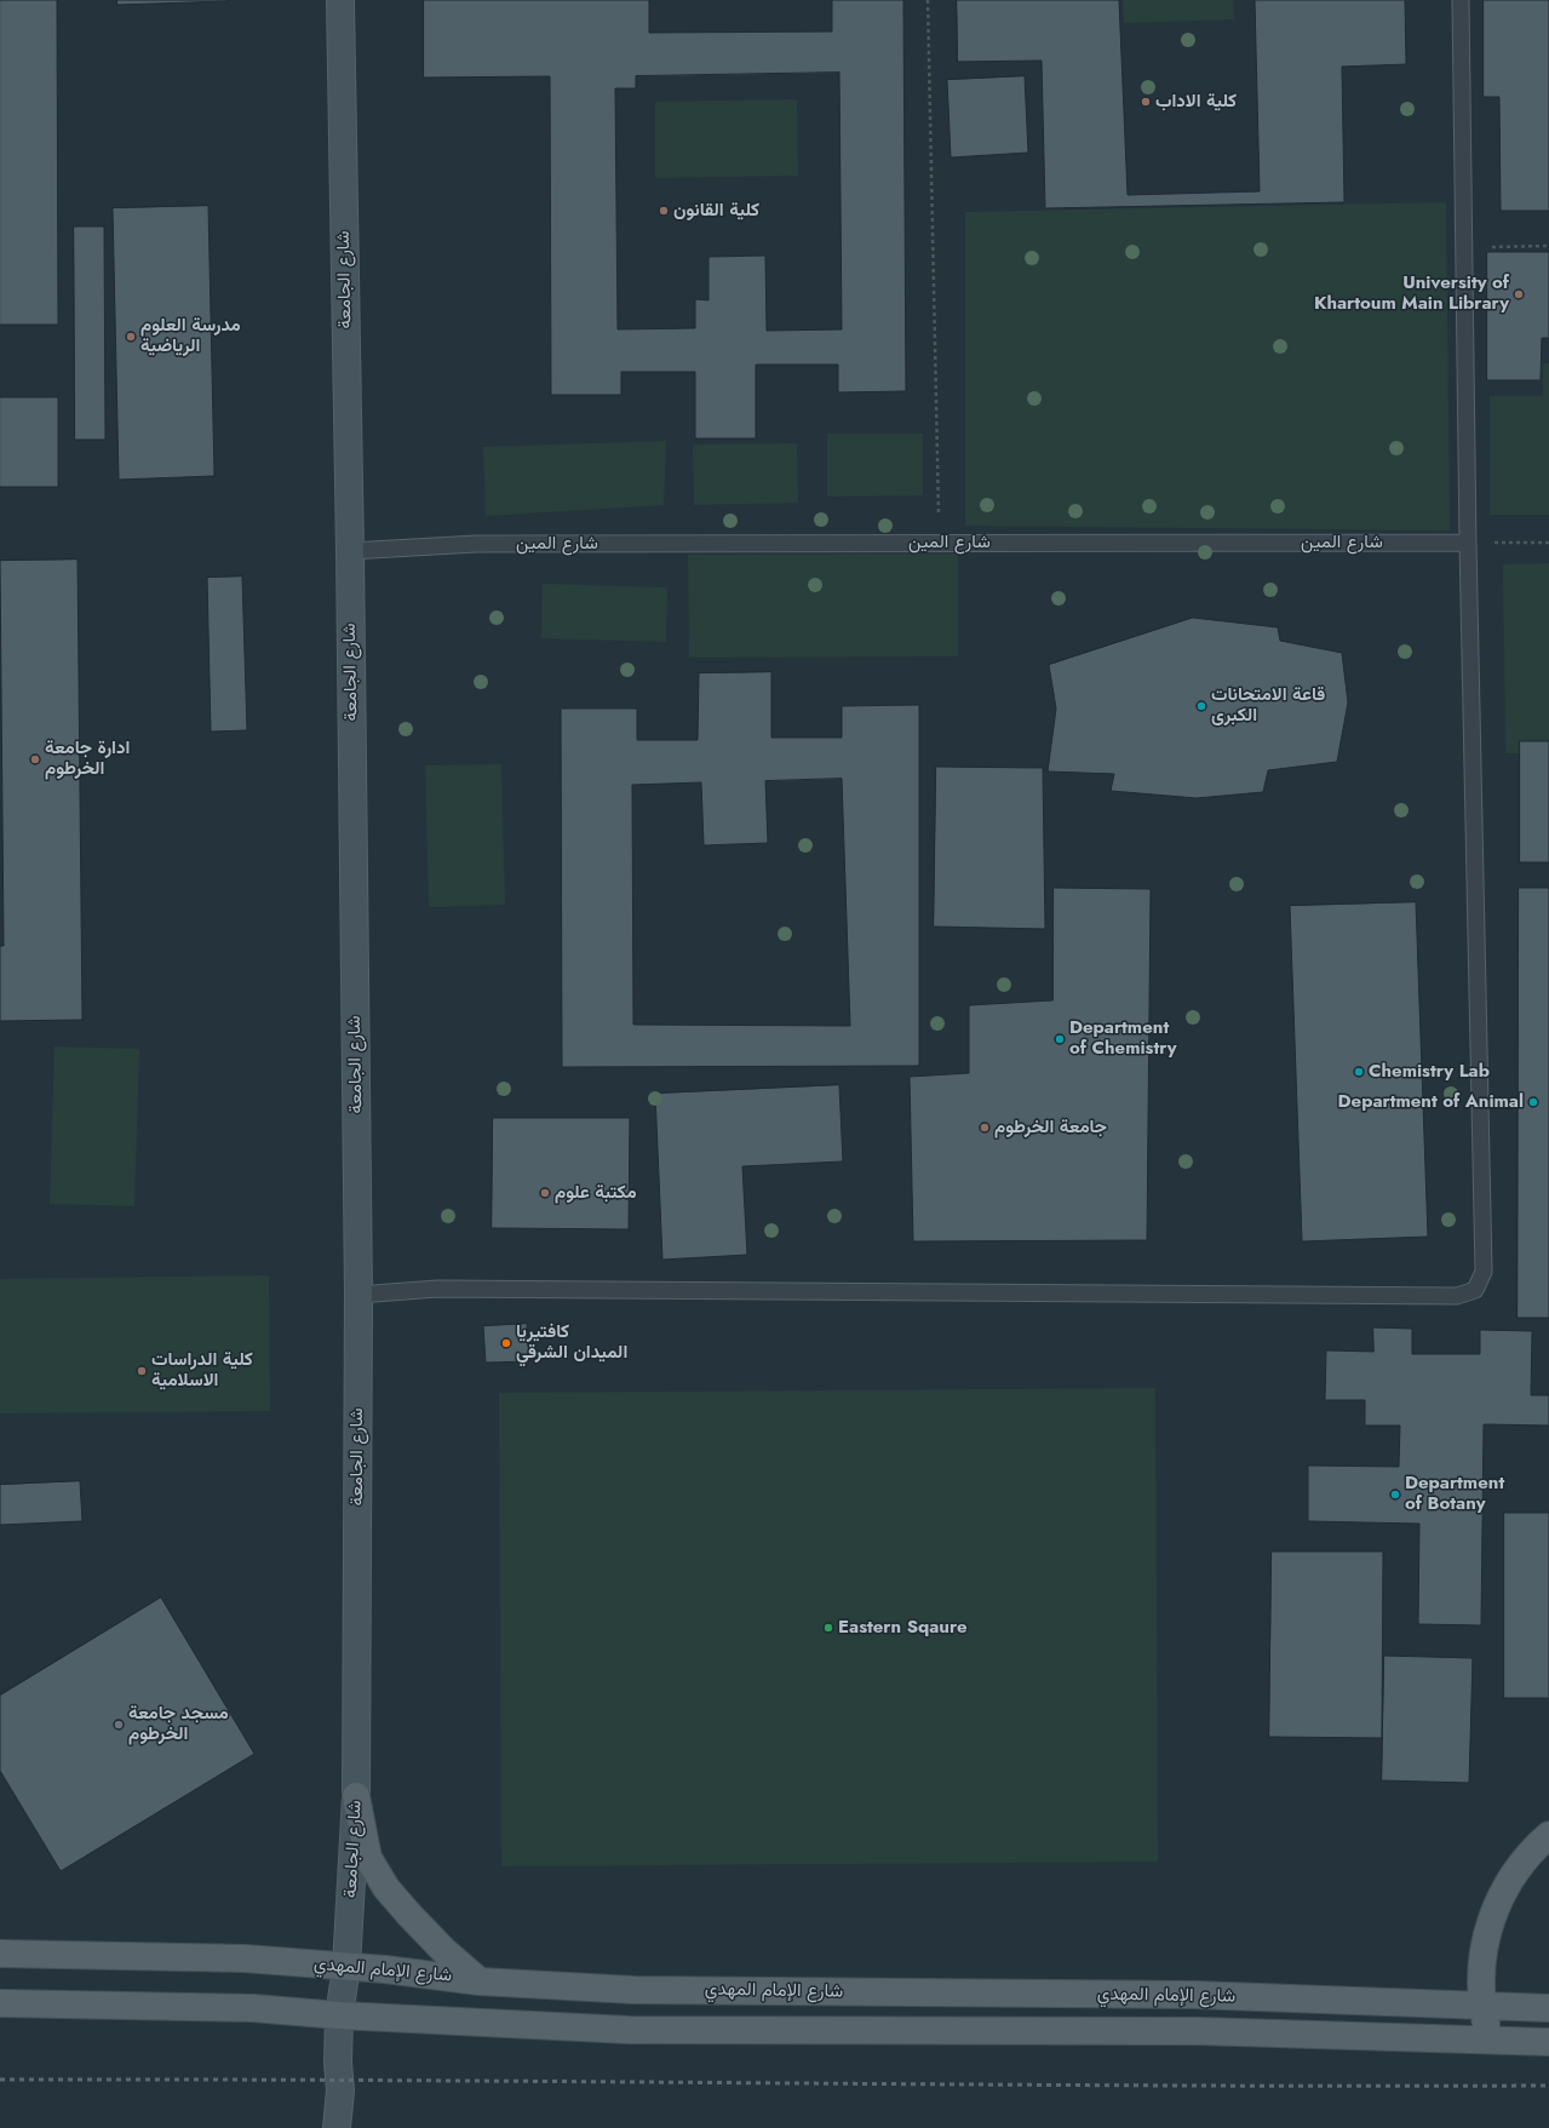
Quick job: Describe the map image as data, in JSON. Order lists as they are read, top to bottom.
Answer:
{
  "streets": {
    "main road": ["شارع الجامعة", "شارع الإمام المهدي"],
    "lane": ["شارع المين"]
  },
  "crossings": [
    ["شارع الجامعة", "شارع المين"],
    ["شارع الجامعة", "شارع الإمام المهدي"]
  ],
  "places": [
    "كلية الاداب",
    "كلية القانون",
    "University of Khartoum Main Library",
    "مدرسة العلوم الرياضية",
    "قاعة الامتحانات الكبرى",
    "ادارة جامعة الخرطوم",
    "Department of Chemistry",
    "Chemistry Lab",
    "Department of Animal",
    "جامعة الخرطوم",
    "مكتبة علوم",
    "كافتيريا الميدان الشرقي",
    "كلية الدراسات الاسلامية",
    "Department of Botany",
    "Eastern Sqaure",
    "مسجد جامعة الخرطوم"
  ]
}
